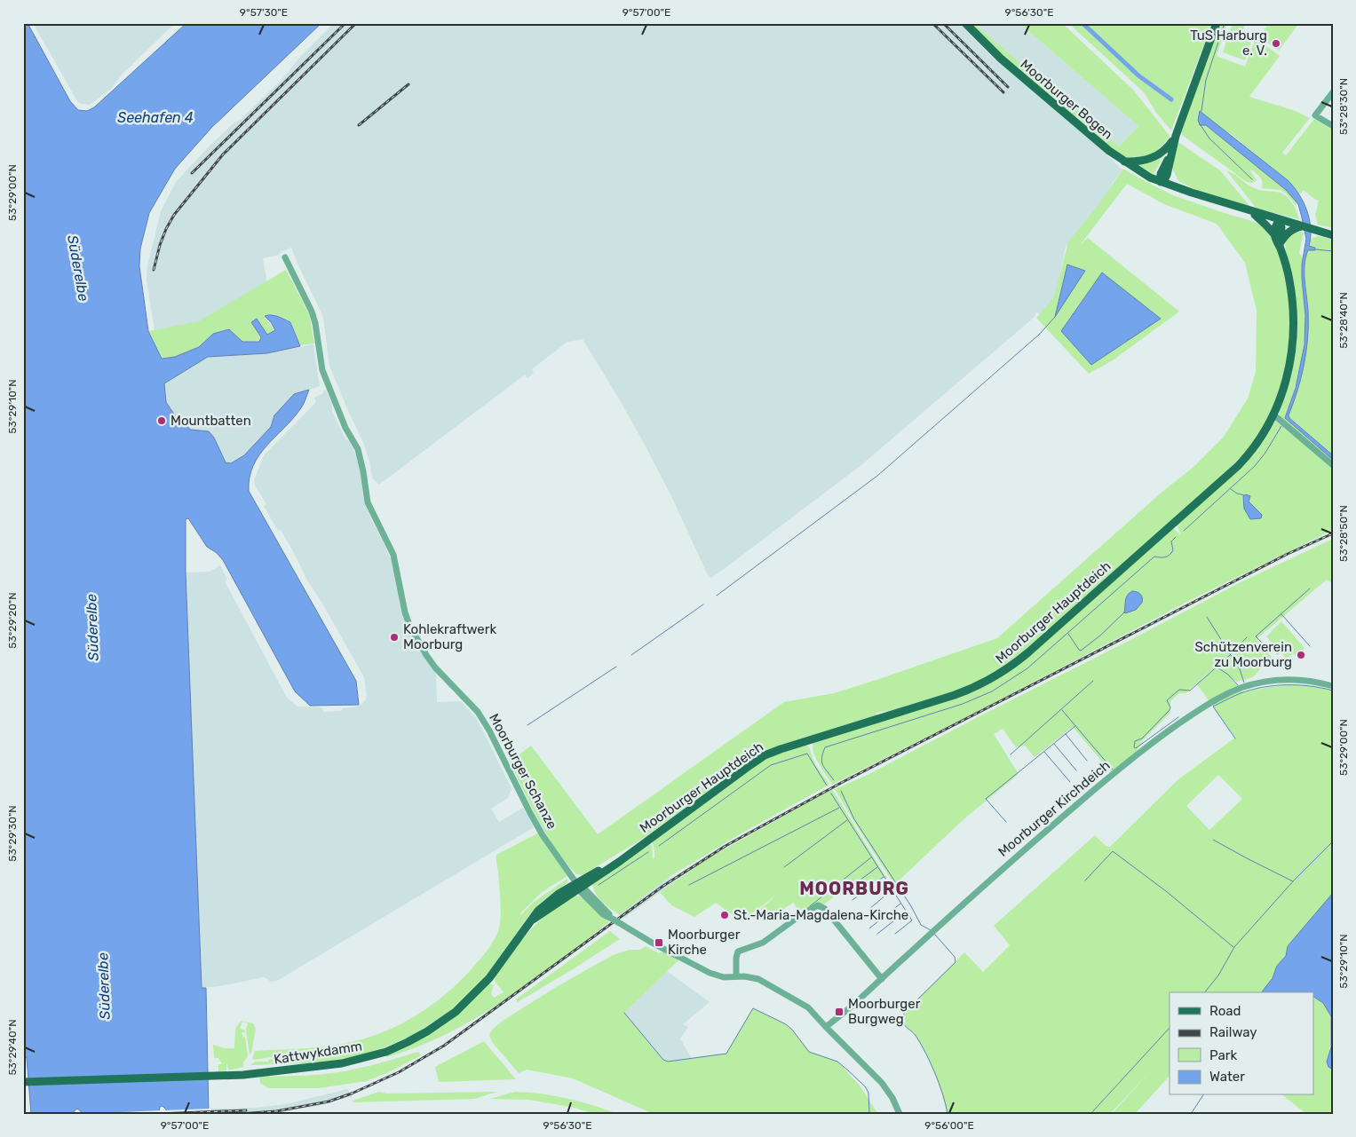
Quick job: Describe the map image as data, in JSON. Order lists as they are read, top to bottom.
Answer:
{
  "streets": {
    "main road": ["Moorburger Bogen", "Moorburger Hauptdeich", "Kattwykdamm"],
    "street": ["Moorburger Schanze", "Moorburger Kirchdeich"]
  },
  "crossings": [
    ["Moorburger Hauptdeich", "Moorburger Schanze"],
    ["Moorburger Hauptdeich", "Kattwykdamm"],
    ["Moorburger Schanze", "Moorburger Kirchdeich"],
    ["Moorburger Schanze", "Kattwykdamm"]
  ],
  "districts": ["MOORBURG"],
  "water": ["Seehafen 4", "Süderelbe"],
  "places": {
    "other": [
      "TuS Harburg e. V.",
      "Mountbatten",
      "Kohlekraftwerk Moorburg",
      "Schützenverein zu Moorburg",
      "St.-Maria-Magdalena-Kirche"
    ],
    "transit": ["Moorburger Kirche", "Moorburger Burgweg"]
  },
  "legend": [
    "Road",
    "Railway",
    "Park",
    "Water"
  ],
  "coordinates": [
    "9°57'30\"E",
    "9°57'00\"E",
    "9°56'30\"E",
    "53°28'30\"N",
    "53°29'00\"N",
    "53°28'40\"N",
    "53°29'10\"N",
    "53°28'50\"N",
    "53°29'20\"N",
    "53°29'30\"N",
    "53°29'40\"N",
    "9°56'00\"E"
  ]
}
